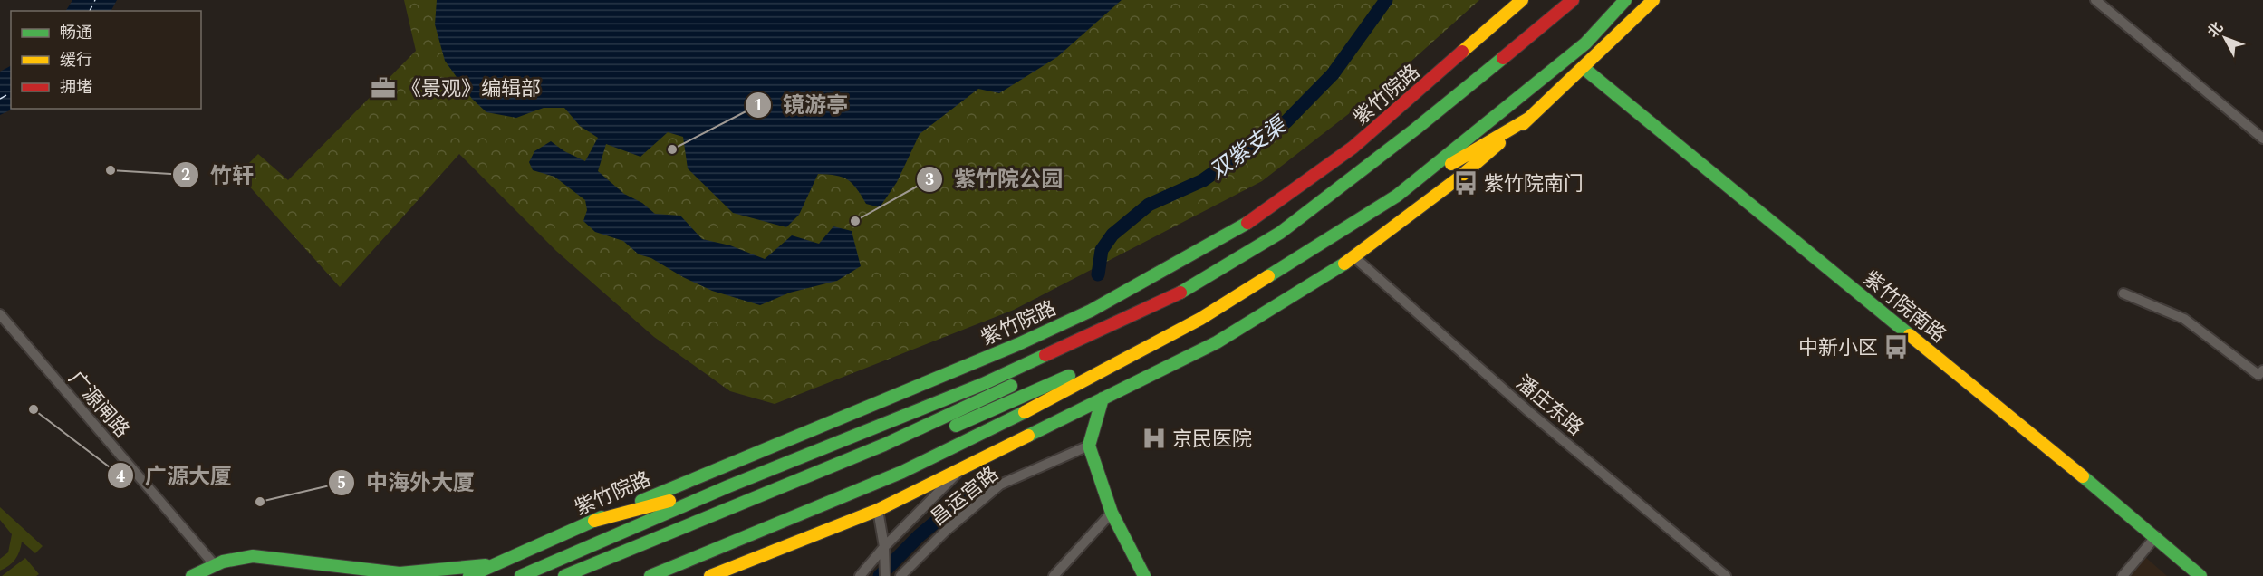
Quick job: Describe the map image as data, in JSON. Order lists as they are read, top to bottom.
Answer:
{
  "streets": {
    "main road": ["紫竹院路", "紫竹院南路"],
    "street": ["广源闸路", "潘庄东路", "昌运宫路"]
  },
  "water": ["双紫支渠"],
  "places": {
    "office": ["《景观》编辑部"],
    "other": [
      "镜游亭",
      "竹轩",
      "紫竹院公园",
      "广源大厦",
      "中海外大厦"
    ],
    "bus stop": ["紫竹院南门", "中新小区"],
    "hospital": ["京民医院"]
  },
  "legend": ["畅通", "缓行", "拥堵"],
  "north": "top left"
}
